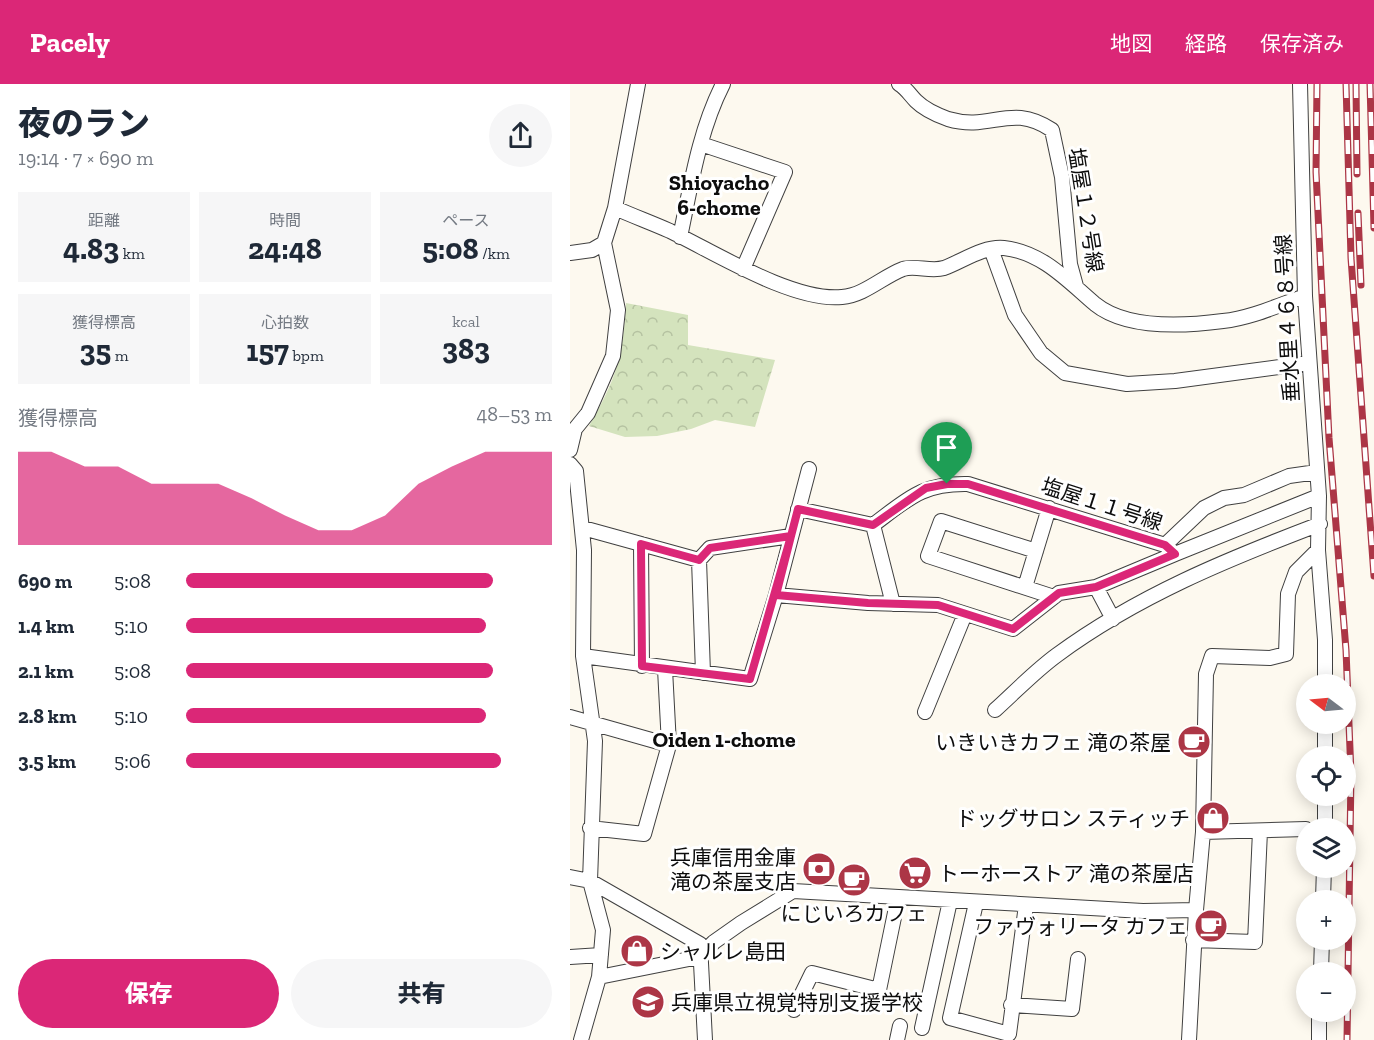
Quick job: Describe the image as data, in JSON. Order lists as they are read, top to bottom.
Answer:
{
  "streets": {
    "street": ["塩屋１２号線", "垂水里４６８号線", "塩屋１１号線"]
  },
  "crossings": [
    ["垂水里４６８号線", "塩屋１１号線"]
  ],
  "districts": ["Shioyacho 6-chome", "Oiden 1-chome"],
  "places": {
    "cafe": ["いきいきカフェ 滝の茶屋", "にじいろカフェ", "ファヴォリータ カフェ"],
    "shop": ["ドッグサロン スティッチ", "シャルレ島田"],
    "bank": ["兵庫信用金庫 滝の茶屋支店"],
    "supermarket": ["トーホーストア 滝の茶屋店"],
    "school or university": ["兵庫県立視覚特別支援学校"]
  },
  "north": "left",
  "page": {
    "header": "Pacely",
    "nav": ["地図", "経路", "保存済み"],
    "heading": ["夜のラン", "19:14 · 7 × 690 m"],
    "stats": [
      ["距離", "4.83 km"],
      ["時間", "24:48"],
      ["ペース", "5:08 /km"],
      ["獲得標高", "35 m"],
      ["心拍数", "157 bpm"],
      ["kcal", "383"]
    ],
    "chart": ["獲得標高", "48–53 m"],
    "list": [
      {
        "name": "690 m",
        "note": "5:08"
      },
      {
        "name": "1.4 km",
        "note": "5:10"
      },
      {
        "name": "2.1 km",
        "note": "5:08"
      },
      {
        "name": "2.8 km",
        "note": "5:10"
      },
      {
        "name": "3.5 km",
        "note": "5:06"
      }
    ],
    "map_buttons": ["+", "−"],
    "buttons": ["保存", "共有"]
  }
}
